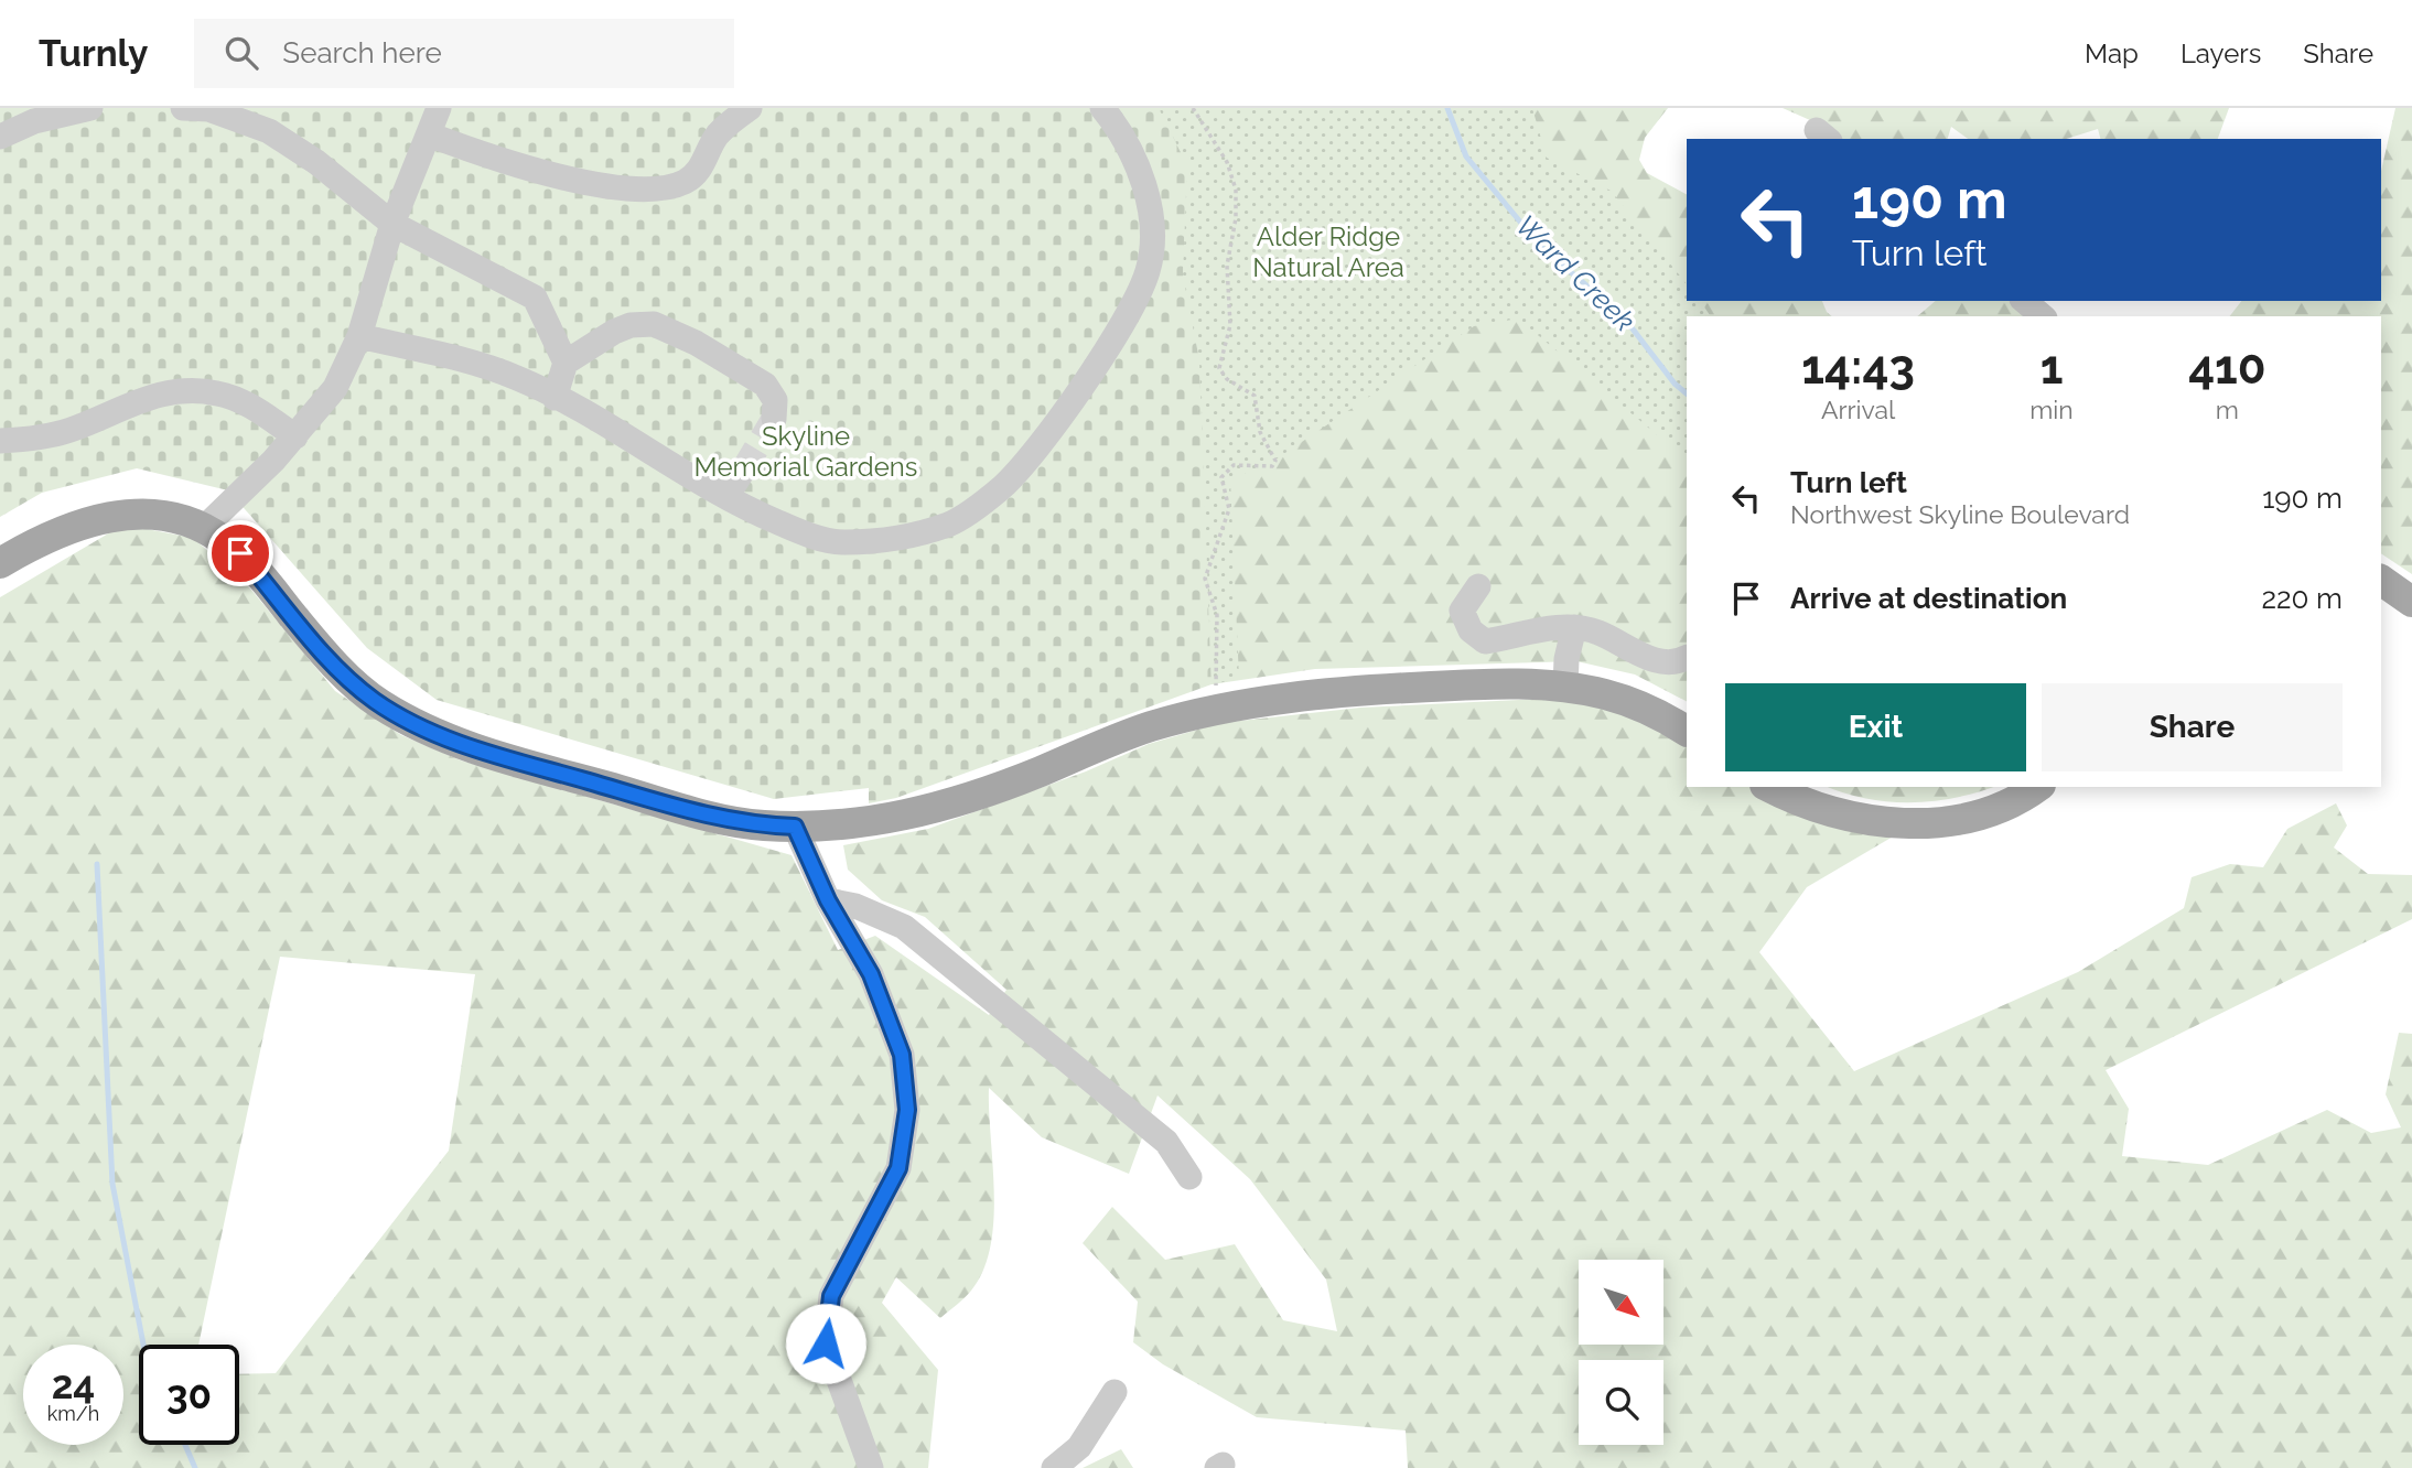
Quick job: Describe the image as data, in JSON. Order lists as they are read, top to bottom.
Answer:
{
  "water": ["Ward Creek"],
  "parks": ["Alder Ridge Natural Area", "Skyline Memorial Gardens"],
  "north": "bottom right",
  "page": {
    "header": "Turnly",
    "search": "Search here",
    "nav": ["Map", "Layers", "Share"],
    "turn": ["190 m", "Turn left"],
    "eta": [
      "14:43",
      "Arrival",
      "1",
      "min",
      "410",
      "m"
    ],
    "list": [
      {
        "name": "Turn left",
        "note": "Northwest Skyline Boulevard",
        "value": "190 m"
      },
      {
        "name": "Arrive at destination",
        "value": "220 m"
      }
    ],
    "buttons": ["Exit", "Share"],
    "speed": "24 km/h",
    "limit": "30"
  }
}
